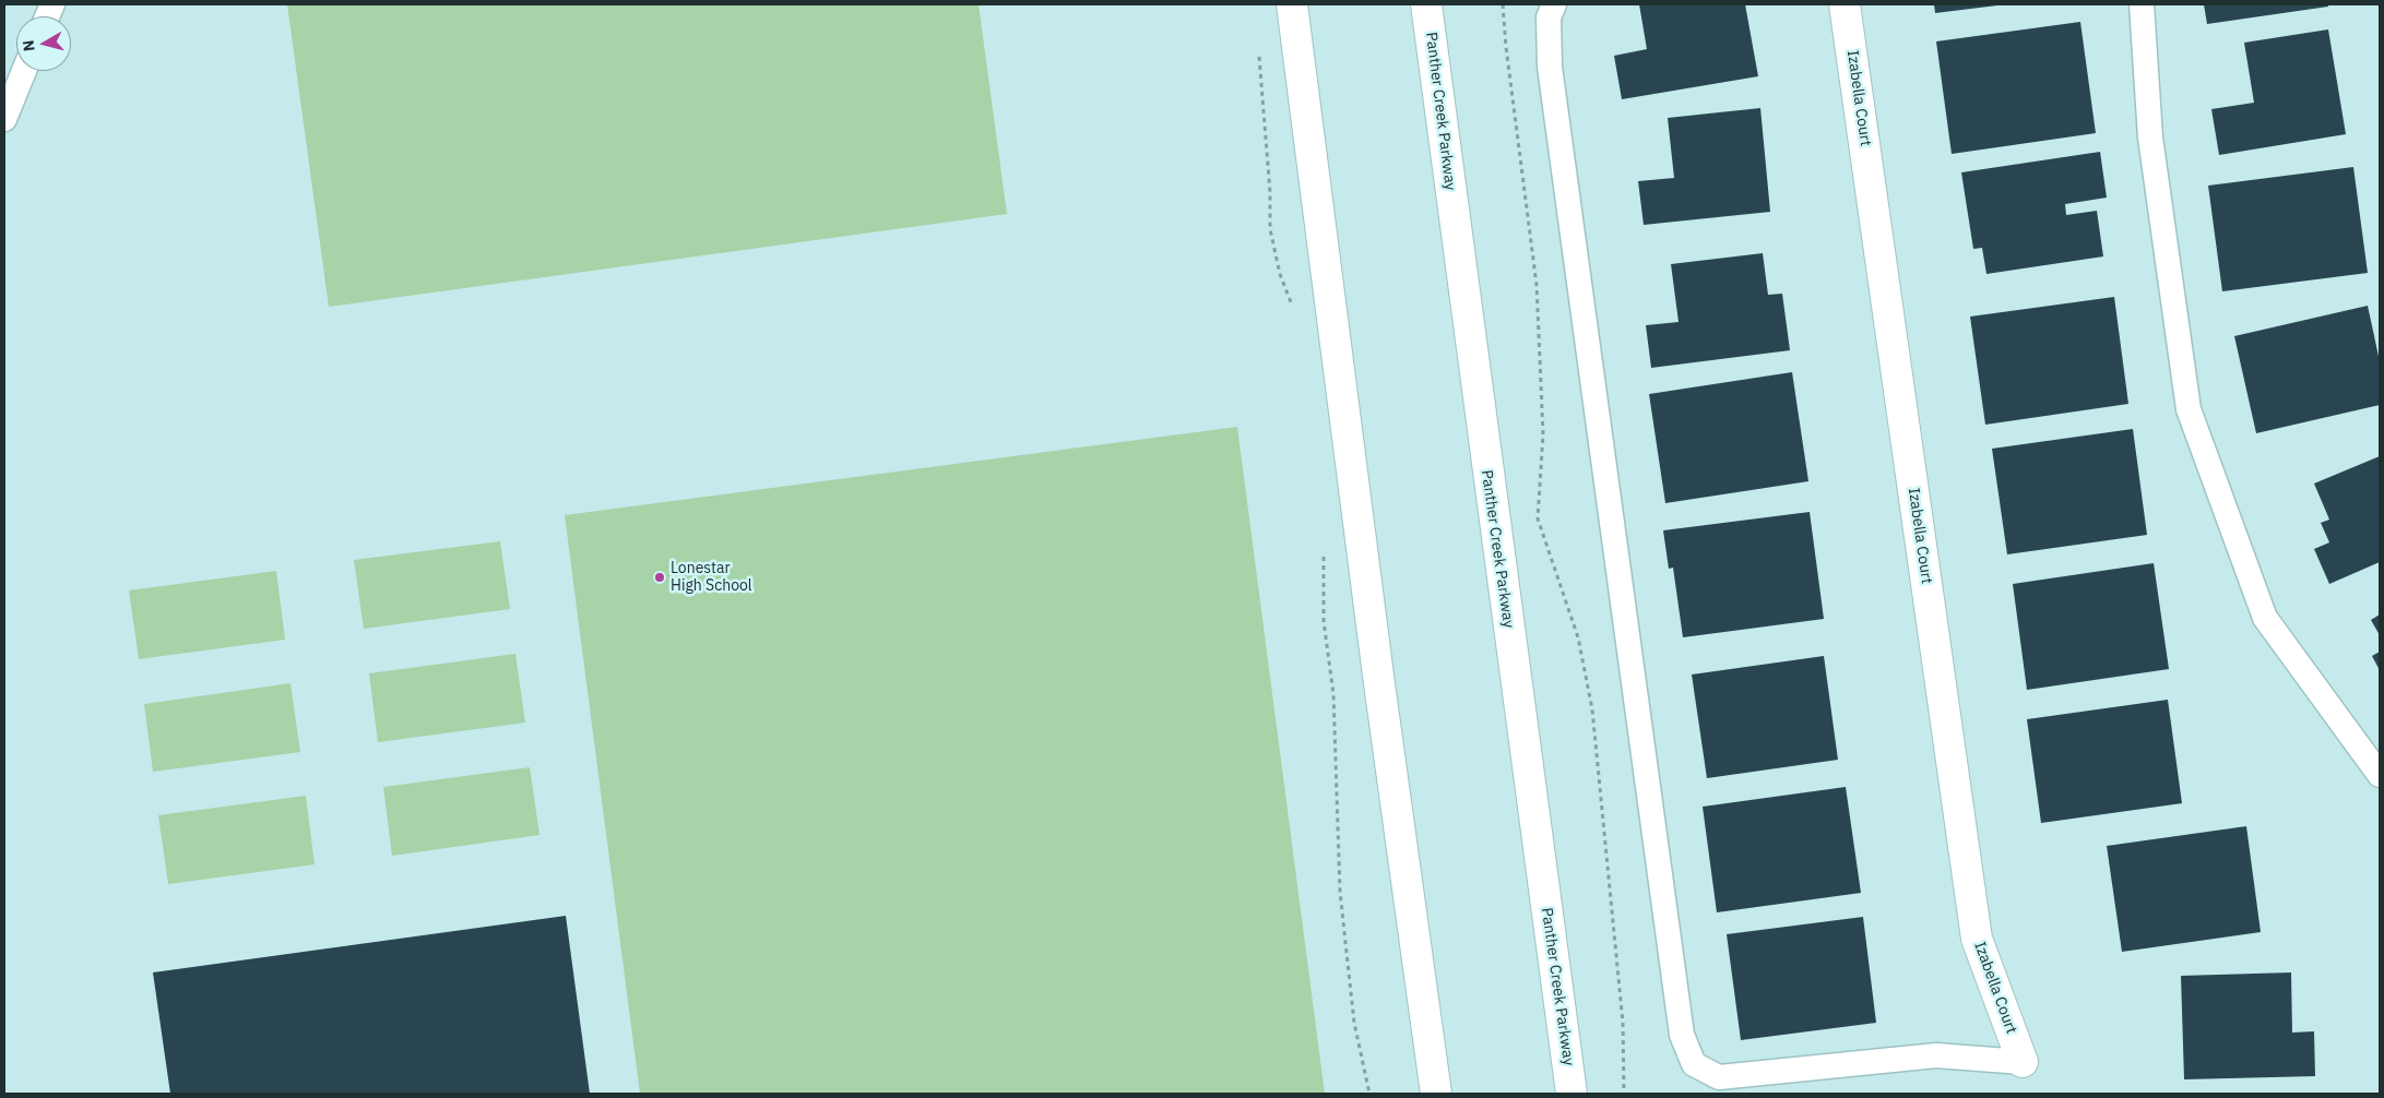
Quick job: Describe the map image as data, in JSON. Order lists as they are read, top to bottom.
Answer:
{
  "streets": {
    "main road": ["Izabella Court", "Panther Creek Parkway"]
  },
  "places": ["Lonestar High School"],
  "north": "left"
}
